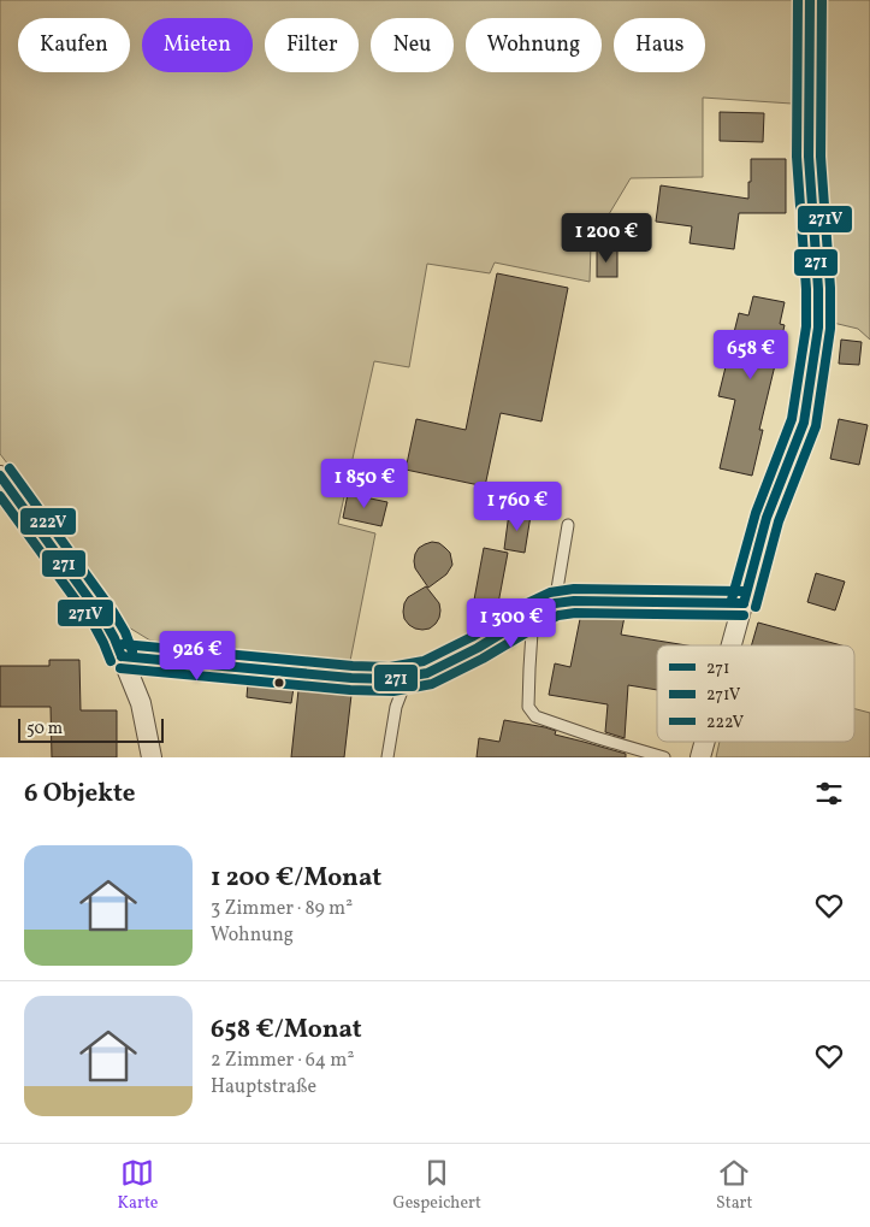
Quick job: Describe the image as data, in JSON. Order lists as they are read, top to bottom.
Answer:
{
  "lines": ["transit line 271", "transit line 271V", "transit line 222V"],
  "legend": ["271", "271V", "222V"],
  "scale_bar": "50 m",
  "page": {
    "chip": [
      "Kaufen",
      "Mieten",
      "Filter",
      "Neu",
      "Wohnung",
      "Haus"
    ],
    "price": [
      "1 200 €",
      "658 €",
      "1 850 €",
      "1 760 €",
      "1 300 €",
      "926 €"
    ],
    "scale": "50 m",
    "heading": "6 Objekte",
    "list": [
      {
        "name": "1 200 €/Monat",
        "note": "3 Zimmer · 89 m² · Wohnung"
      },
      {
        "name": "658 €/Monat",
        "note": "2 Zimmer · 64 m² · Hauptstraße"
      }
    ],
    "tabs": ["Karte", "Gespeichert", "Start"]
  }
}
